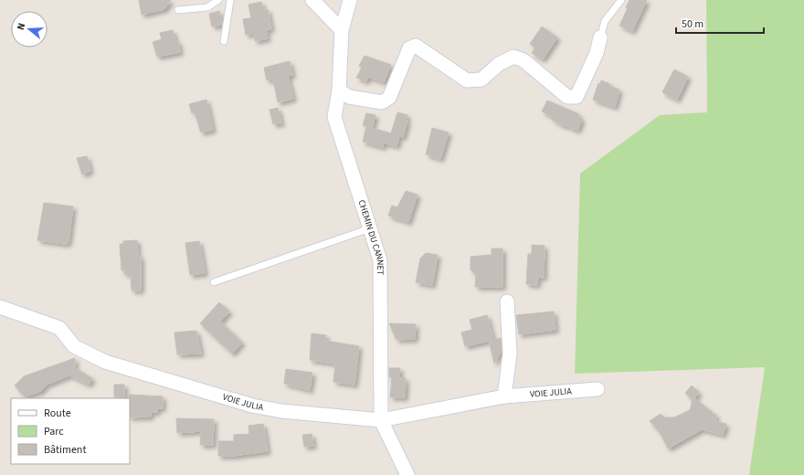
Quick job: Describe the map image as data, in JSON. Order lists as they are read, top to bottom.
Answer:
{
  "streets": {
    "street": ["CHEMIN DU CANNET", "VOIE JULIA"]
  },
  "crossings": [
    ["CHEMIN DU CANNET", "VOIE JULIA"]
  ],
  "legend": ["Route", "Parc", "Bâtiment"],
  "scale_bar": "50 m",
  "north": "left"
}
